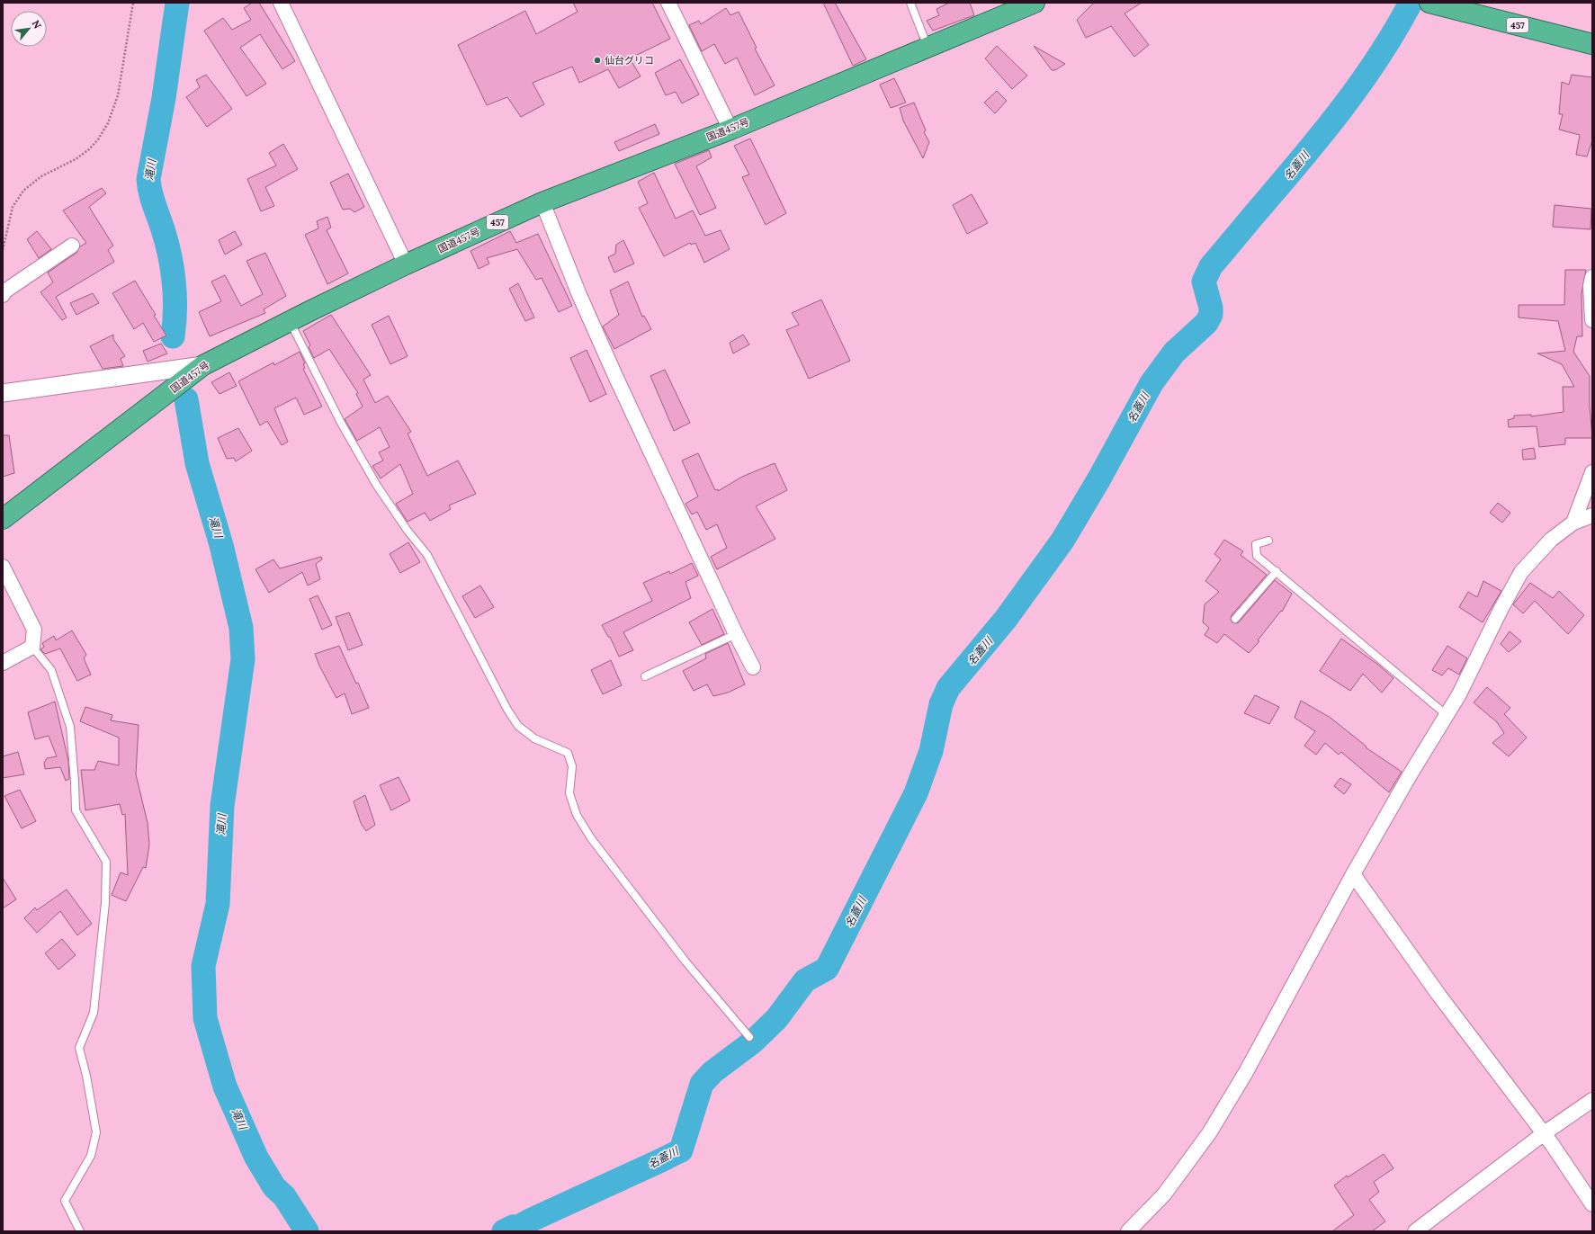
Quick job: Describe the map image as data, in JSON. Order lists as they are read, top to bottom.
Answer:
{
  "streets": {
    "highway": ["457", "国道457号"]
  },
  "water": ["名蓋川", "滝川"],
  "places": ["仙台グリコ"],
  "north": "top right"
}
